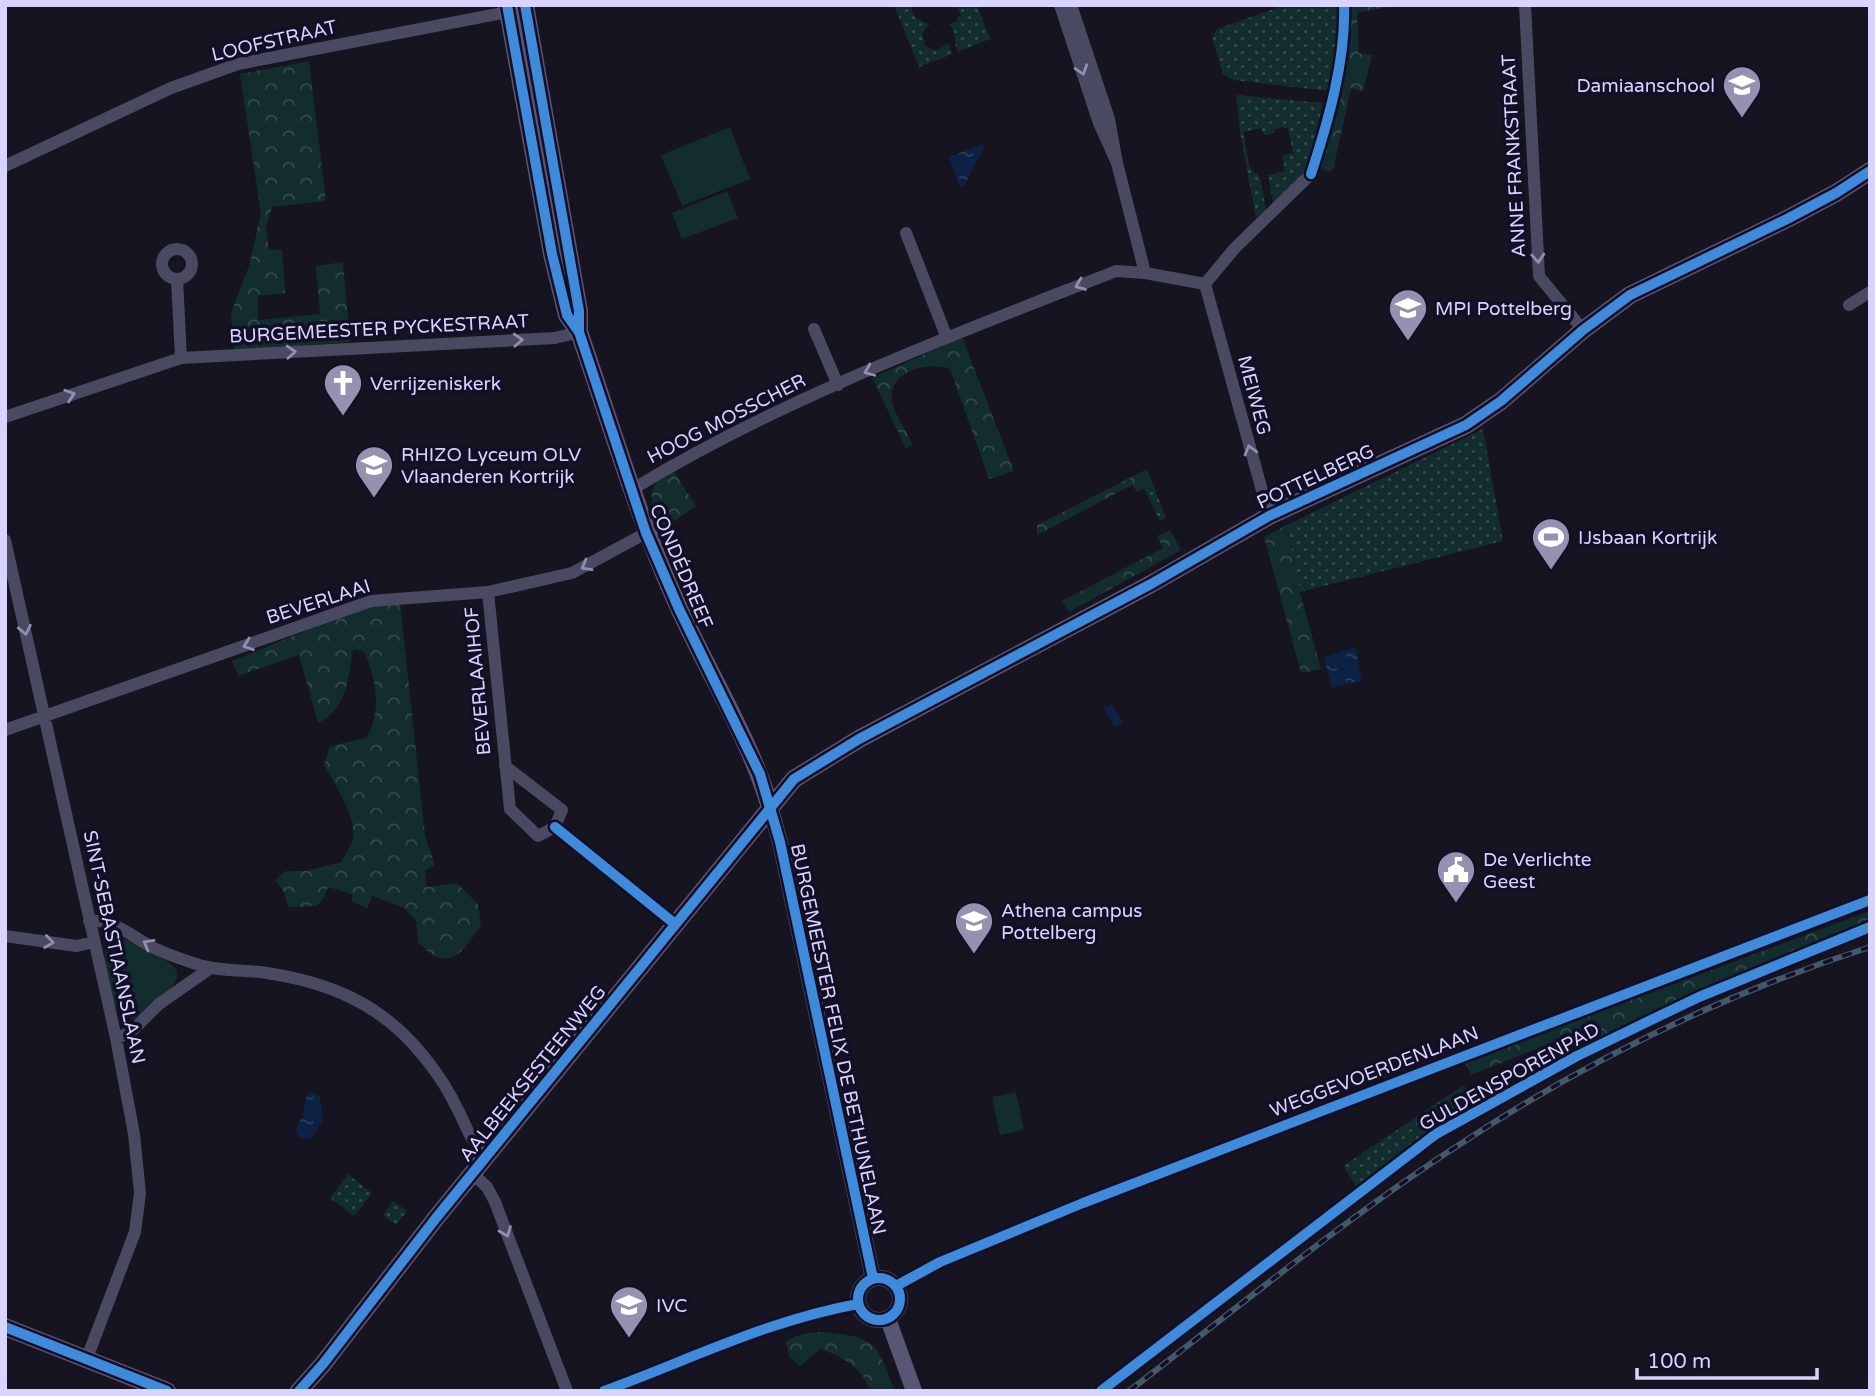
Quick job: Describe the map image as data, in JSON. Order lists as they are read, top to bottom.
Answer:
{
  "streets": {
    "main road": ["POTTELBERG", "CONDÉDREEF", "AALBEEKSESTEENWEG"],
    "street": [
      "LOOFSTRAAT",
      "ANNE FRANKSTRAAT",
      "BURGEMEESTER PYCKESTRAAT",
      "MEIWEG",
      "HOOG MOSSCHER",
      "BEVERLAAI",
      "BEVERLAAIHOF",
      "SINT-SEBASTIAANSLAAN",
      "BURGEMEESTER FELIX DE BETHUNELAAN",
      "WEGGEVOERDENLAAN"
    ],
    "cycle path": ["GULDENSPORENPAD"]
  },
  "crossings": [
    ["LOOFSTRAAT", "CONDÉDREEF"],
    ["ANNE FRANKSTRAAT", "POTTELBERG"],
    ["BURGEMEESTER PYCKESTRAAT", "CONDÉDREEF"],
    ["MEIWEG", "HOOG MOSSCHER"],
    ["MEIWEG", "POTTELBERG"],
    ["HOOG MOSSCHER", "CONDÉDREEF"],
    ["POTTELBERG", "CONDÉDREEF"],
    ["POTTELBERG", "BURGEMEESTER FELIX DE BETHUNELAAN"],
    ["POTTELBERG", "AALBEEKSESTEENWEG"],
    ["CONDÉDREEF", "BEVERLAAI"],
    ["CONDÉDREEF", "BURGEMEESTER FELIX DE BETHUNELAAN"],
    ["CONDÉDREEF", "AALBEEKSESTEENWEG"],
    ["BEVERLAAI", "BEVERLAAIHOF"],
    ["BEVERLAAI", "SINT-SEBASTIAANSLAAN"],
    ["BURGEMEESTER FELIX DE BETHUNELAAN", "WEGGEVOERDENLAAN"],
    ["BURGEMEESTER FELIX DE BETHUNELAAN", "AALBEEKSESTEENWEG"]
  ],
  "one_way": [
    "ANNE FRANKSTRAAT",
    "BURGEMEESTER PYCKESTRAAT",
    "MEIWEG",
    "HOOG MOSSCHER",
    "BEVERLAAI"
  ],
  "places": {
    "school or university": [
      "Damiaanschool",
      "MPI Pottelberg",
      "RHIZO Lyceum OLV Vlaanderen Kortrijk",
      "Athena campus Pottelberg",
      "IVC"
    ],
    "church": ["Verrijzeniskerk"],
    "sports": ["IJsbaan Kortrijk"],
    "public building": ["De Verlichte Geest"]
  },
  "scale_bar": "100 m"
}
